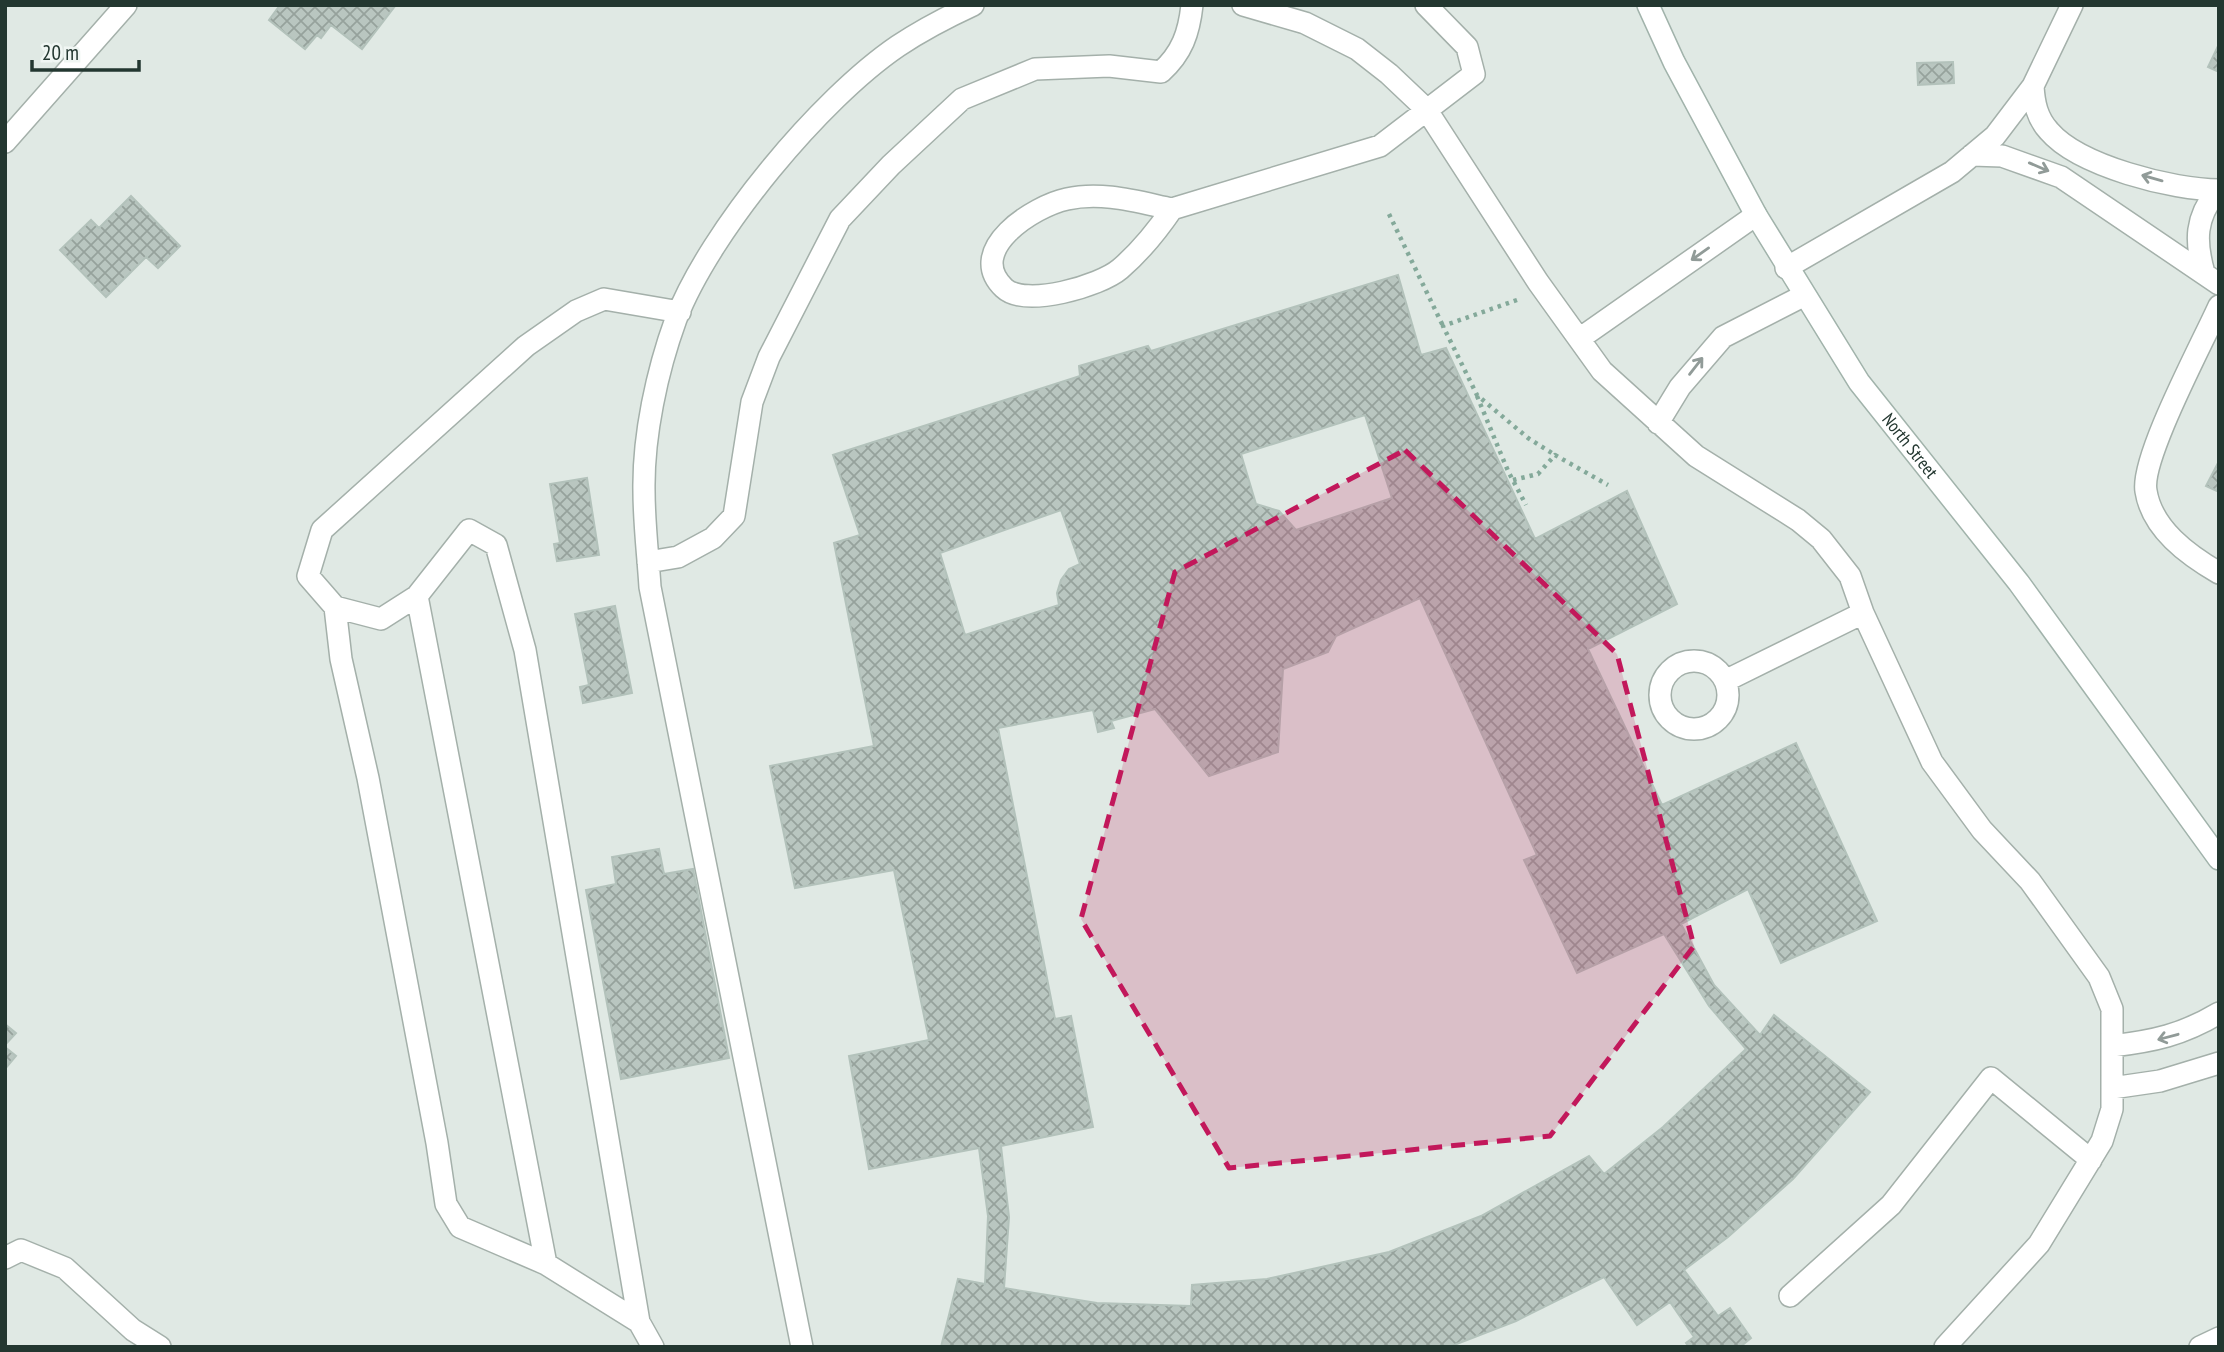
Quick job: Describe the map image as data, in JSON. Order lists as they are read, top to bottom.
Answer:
{
  "streets": {
    "main road": ["North Street"]
  },
  "scale_bar": "20 m"
}
